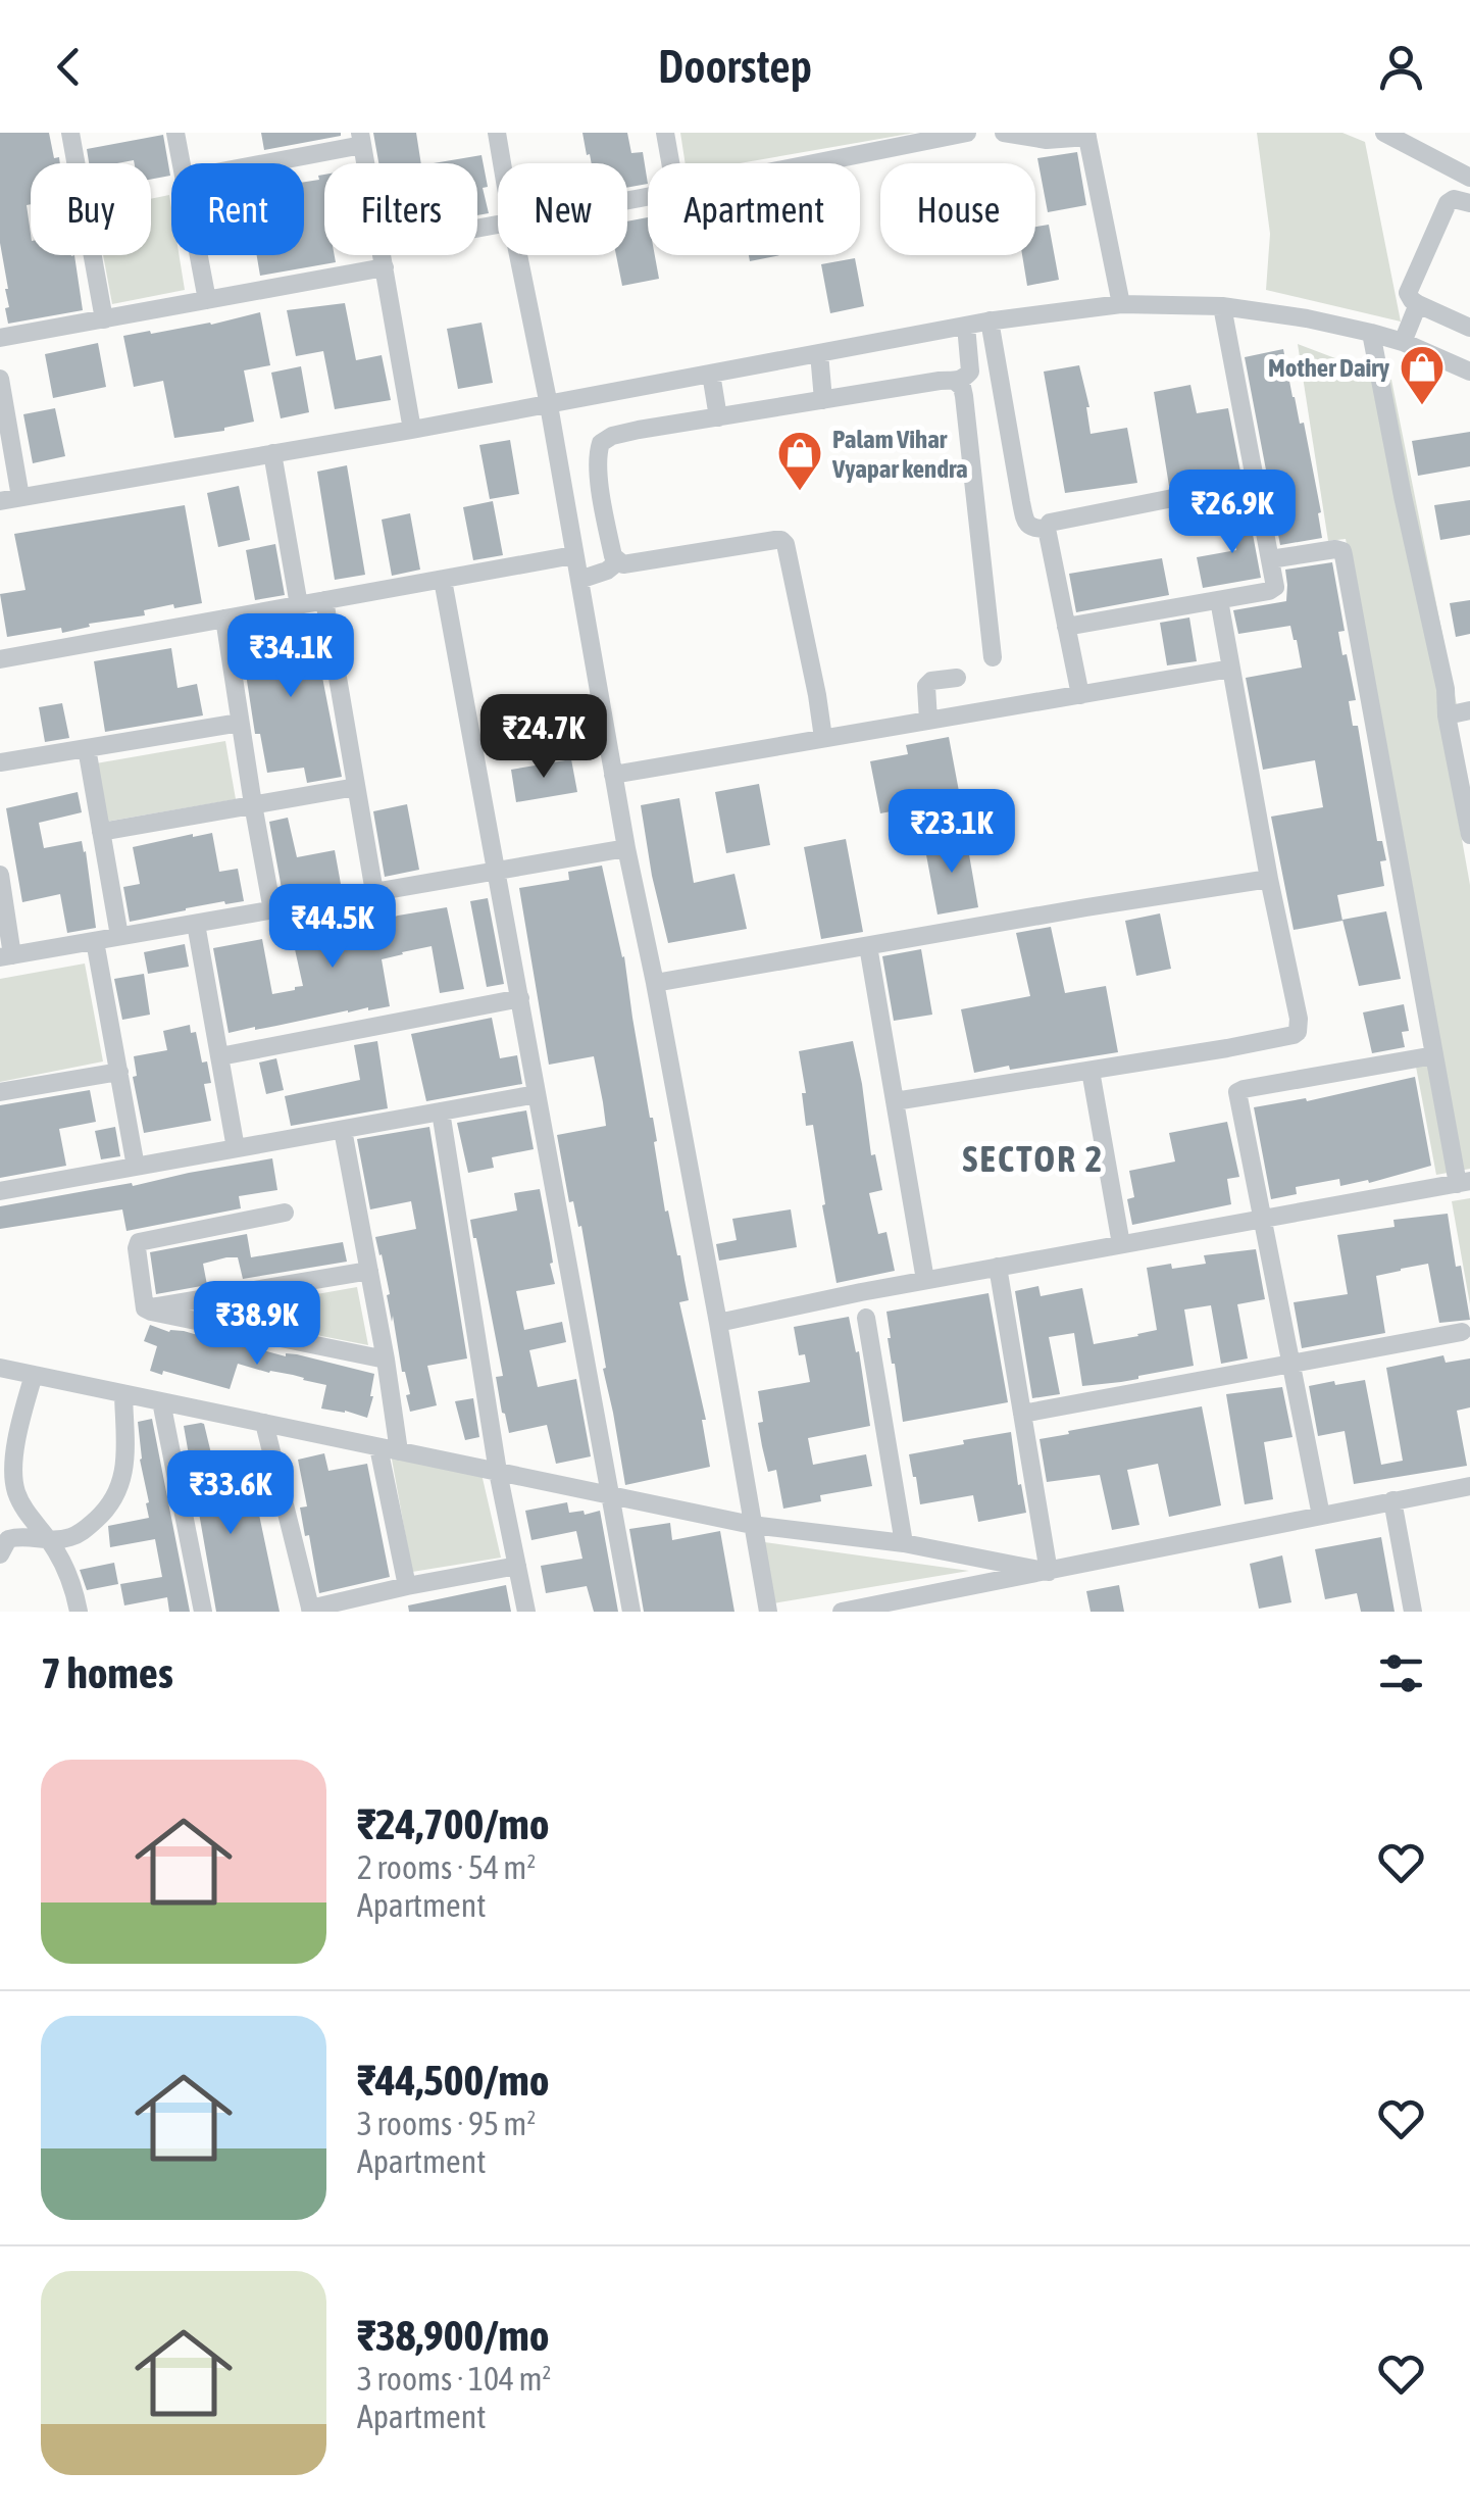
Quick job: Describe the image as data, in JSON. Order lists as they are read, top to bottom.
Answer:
{
  "districts": ["SECTOR 2"],
  "places": {
    "shop": ["Mother Dairy", "Palam Vihar Vyapar kendra"]
  },
  "page": {
    "header": "Doorstep",
    "chip": [
      "Buy",
      "Rent",
      "Filters",
      "New",
      "Apartment",
      "House"
    ],
    "price": [
      "₹26.9K",
      "₹34.1K",
      "₹24.7K",
      "₹23.1K",
      "₹44.5K",
      "₹38.9K",
      "₹33.6K"
    ],
    "heading": "7 homes",
    "list": [
      {
        "name": "₹24,700/mo",
        "note": "2 rooms · 54 m² · Apartment"
      },
      {
        "name": "₹44,500/mo",
        "note": "3 rooms · 95 m² · Apartment"
      },
      {
        "name": "₹38,900/mo",
        "note": "3 rooms · 104 m² · Apartment"
      }
    ]
  }
}
